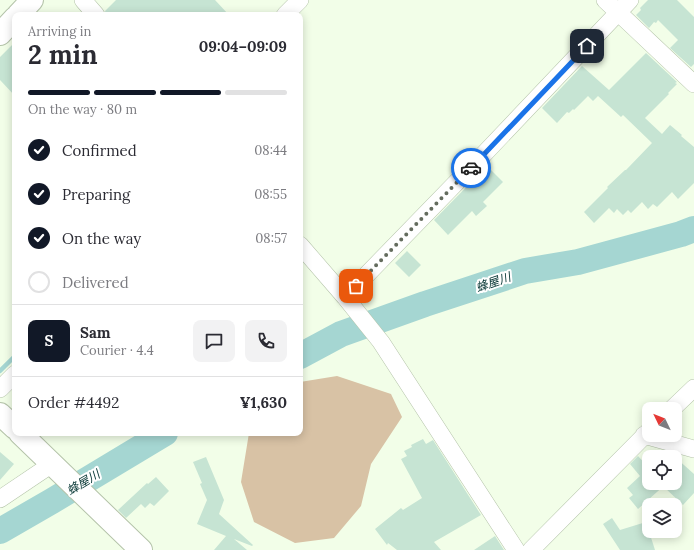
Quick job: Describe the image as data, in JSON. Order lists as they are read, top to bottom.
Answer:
{
  "water": ["蜂屋川"],
  "north": "top left",
  "page": {
    "heading": ["2 min", "Arriving in", "09:04–09:09"],
    "panel": [
      "Sam",
      "Courier · 4.4",
      "Order #4492",
      "¥1,630"
    ],
    "bar": "On the way · 80 m",
    "list": [
      ["Confirmed", "08:44"],
      ["Preparing", "08:55"],
      ["On the way", "08:57"],
      "Delivered"
    ],
    "round": "S"
  }
}
